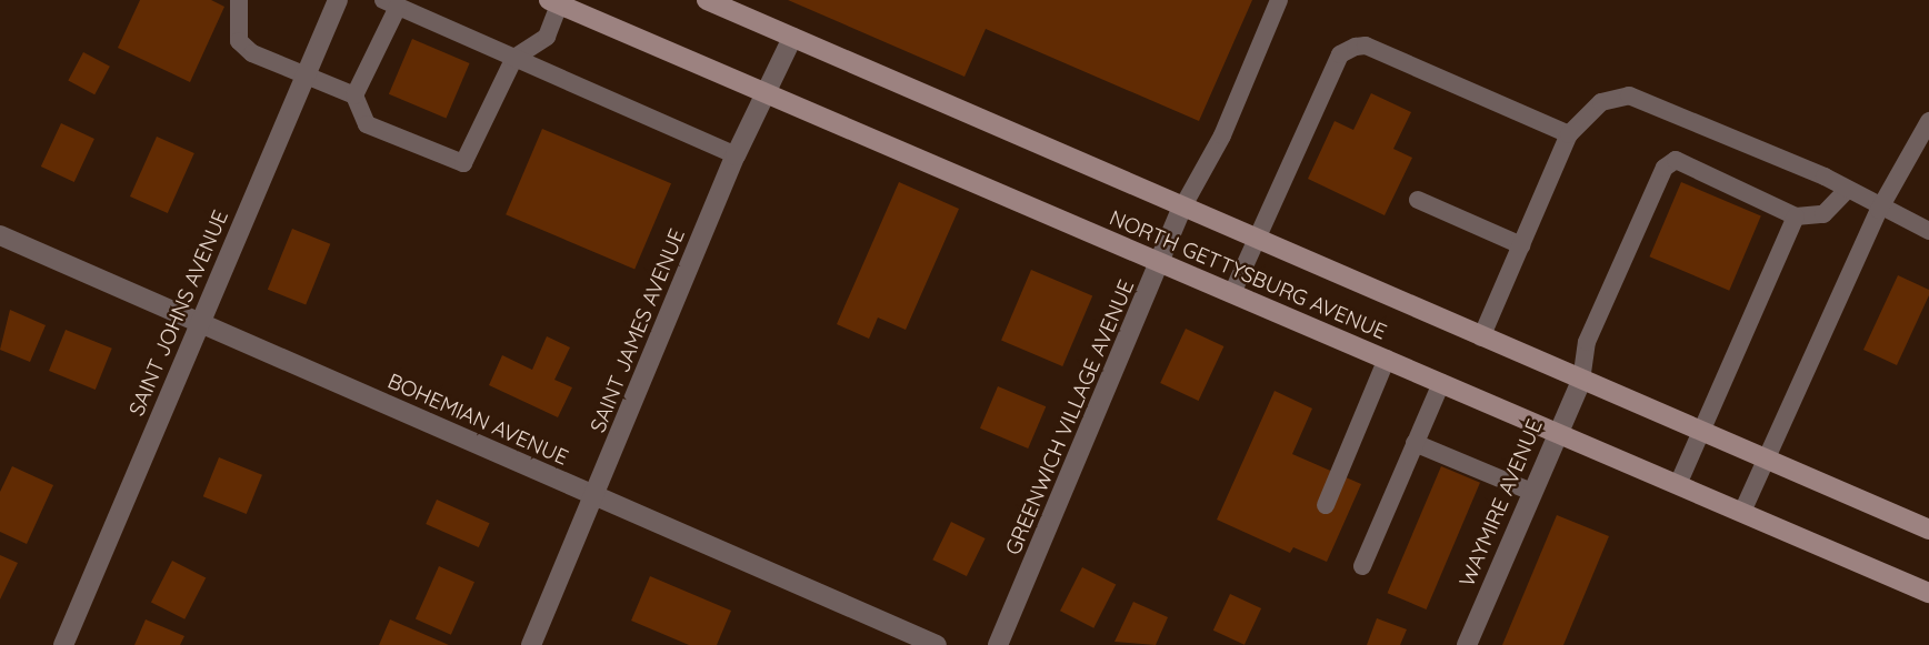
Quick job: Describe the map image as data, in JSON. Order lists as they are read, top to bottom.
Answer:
{
  "streets": {
    "main road": ["NORTH GETTYSBURG AVENUE"],
    "street": [
      "SAINT JOHNS AVENUE",
      "SAINT JAMES AVENUE",
      "GREENWICH VILLAGE AVENUE",
      "BOHEMIAN AVENUE",
      "WAYMIRE AVENUE"
    ]
  },
  "crossings": [
    ["NORTH GETTYSBURG AVENUE", "SAINT JAMES AVENUE"],
    ["NORTH GETTYSBURG AVENUE", "GREENWICH VILLAGE AVENUE"],
    ["NORTH GETTYSBURG AVENUE", "WAYMIRE AVENUE"],
    ["SAINT JOHNS AVENUE", "BOHEMIAN AVENUE"],
    ["SAINT JAMES AVENUE", "BOHEMIAN AVENUE"]
  ]
}
